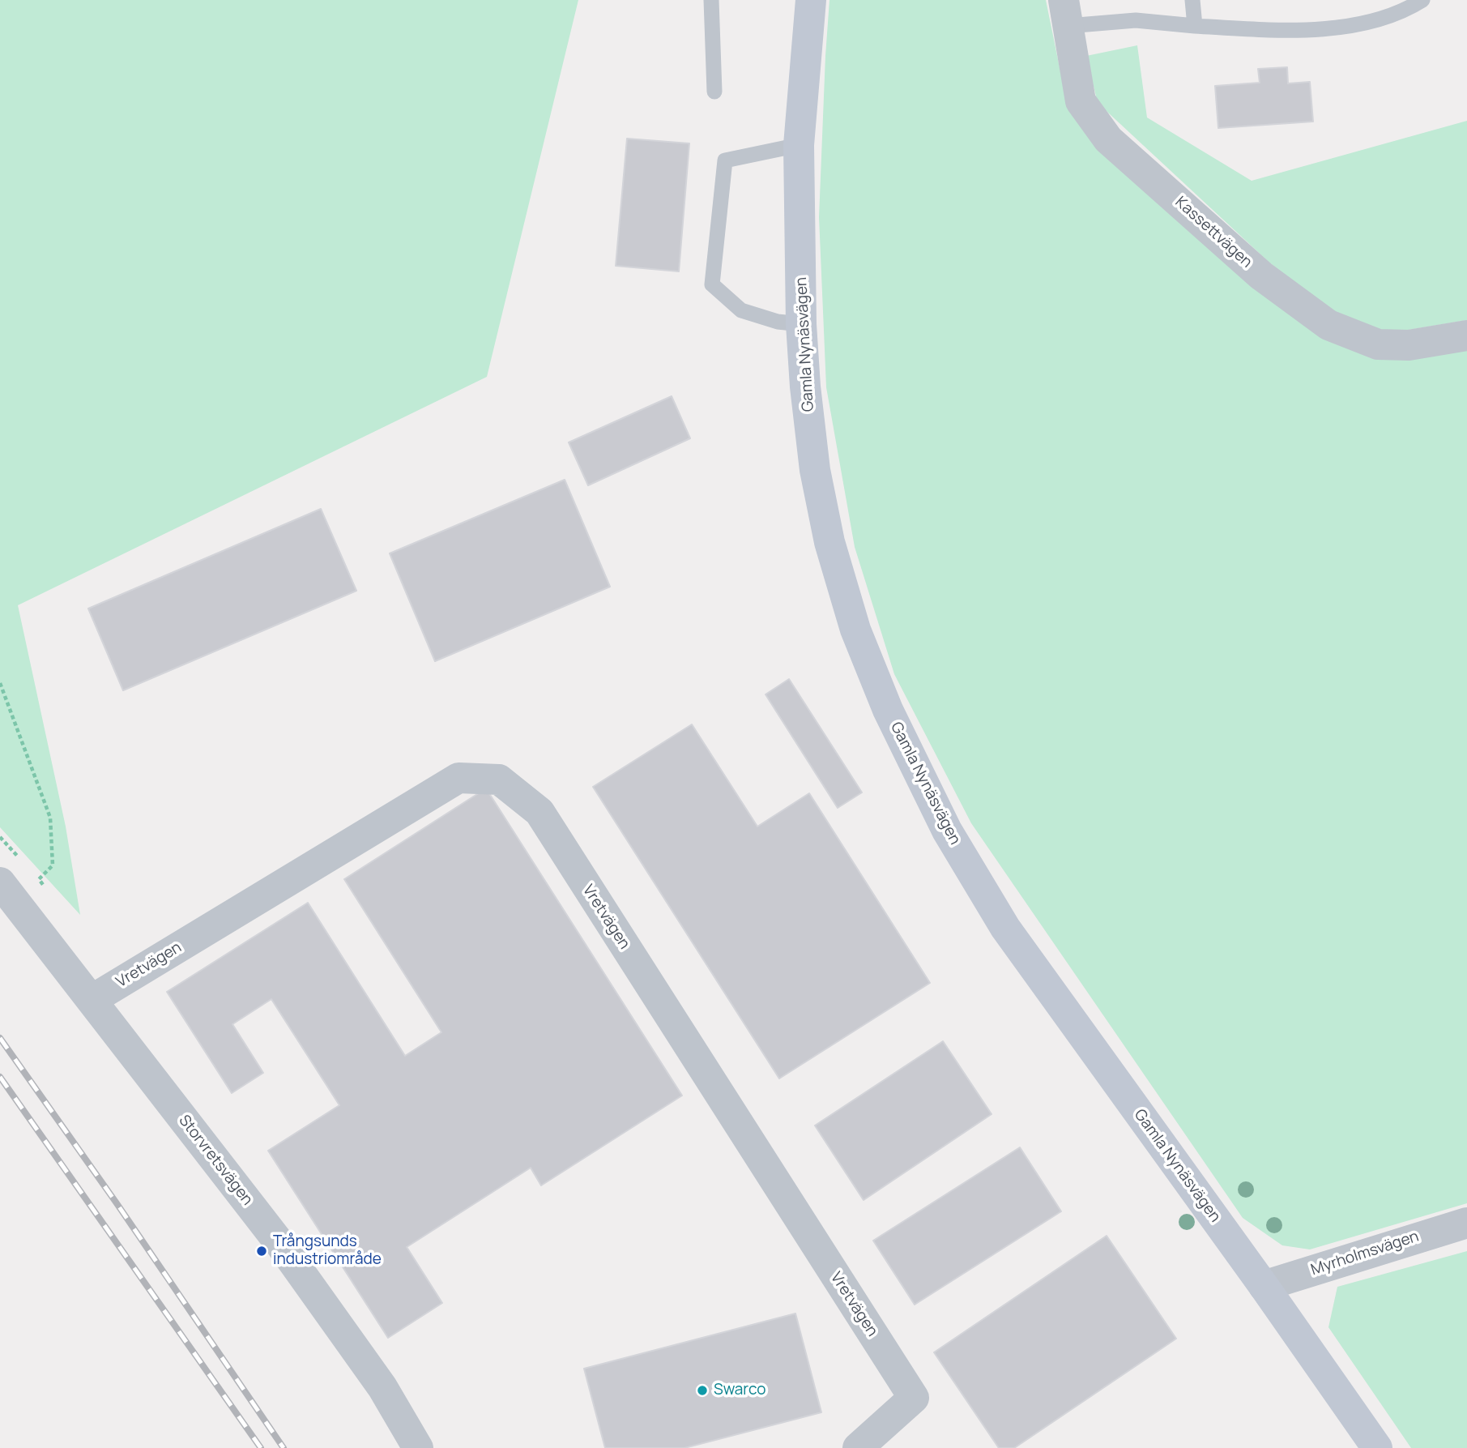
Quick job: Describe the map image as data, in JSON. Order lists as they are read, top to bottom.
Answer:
{
  "streets": {
    "street": [
      "Kassettvägen",
      "Gamla Nynäsvägen",
      "Vretvägen",
      "Storvretsvägen",
      "Myrholmsvägen"
    ]
  },
  "crossings": [
    ["Gamla Nynäsvägen", "Myrholmsvägen"],
    ["Vretvägen", "Storvretsvägen"]
  ],
  "places": ["Trångsunds industriområde", "Swarco"]
}
